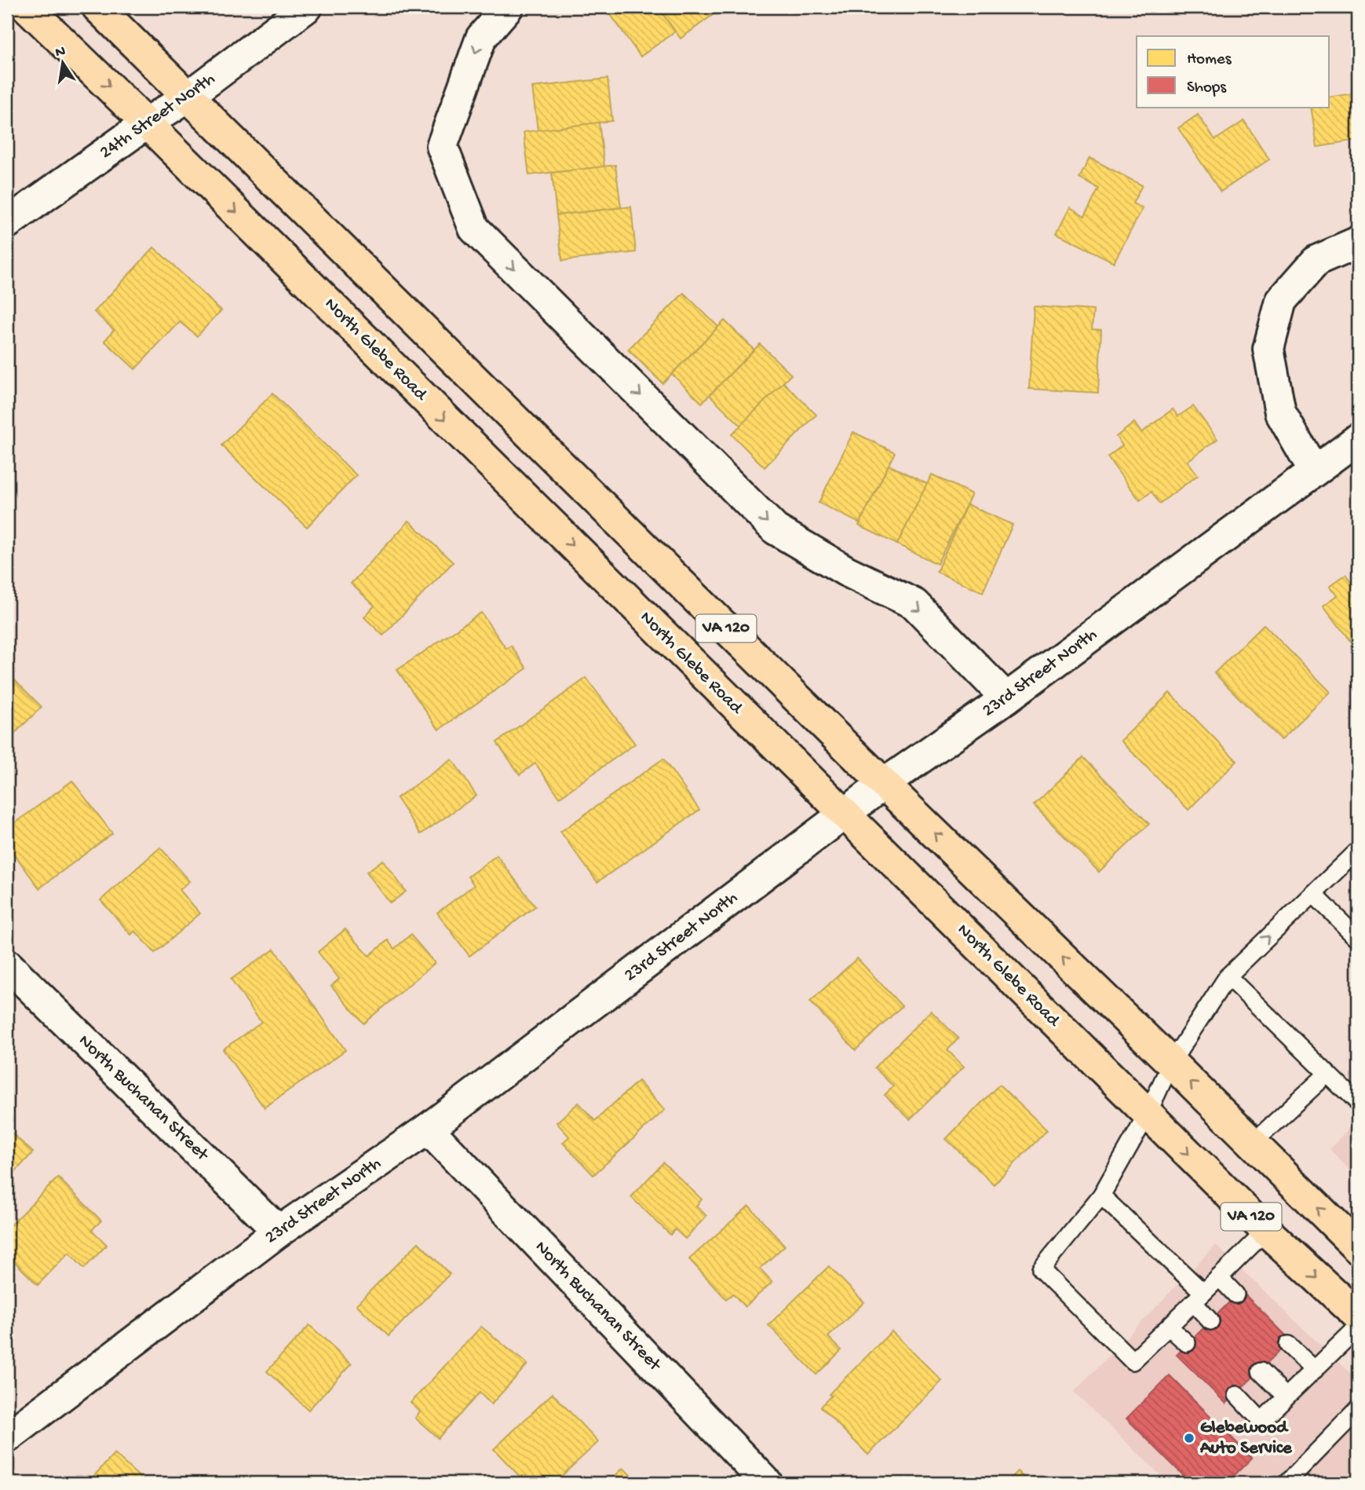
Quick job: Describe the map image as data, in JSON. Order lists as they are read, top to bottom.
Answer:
{
  "streets": {
    "main road": ["North Glebe Road", "VA 120"],
    "street": ["24th Street North", "23rd Street North", "North Buchanan Street"]
  },
  "crossings": [
    ["24th Street North", "North Glebe Road"],
    ["24th Street North", "VA 120"],
    ["North Glebe Road", "23rd Street North"],
    ["VA 120", "23rd Street North"],
    ["23rd Street North", "North Buchanan Street"]
  ],
  "places": ["Glebewood Auto Service"],
  "legend": ["Homes", "Shops"],
  "north": "top"
}
